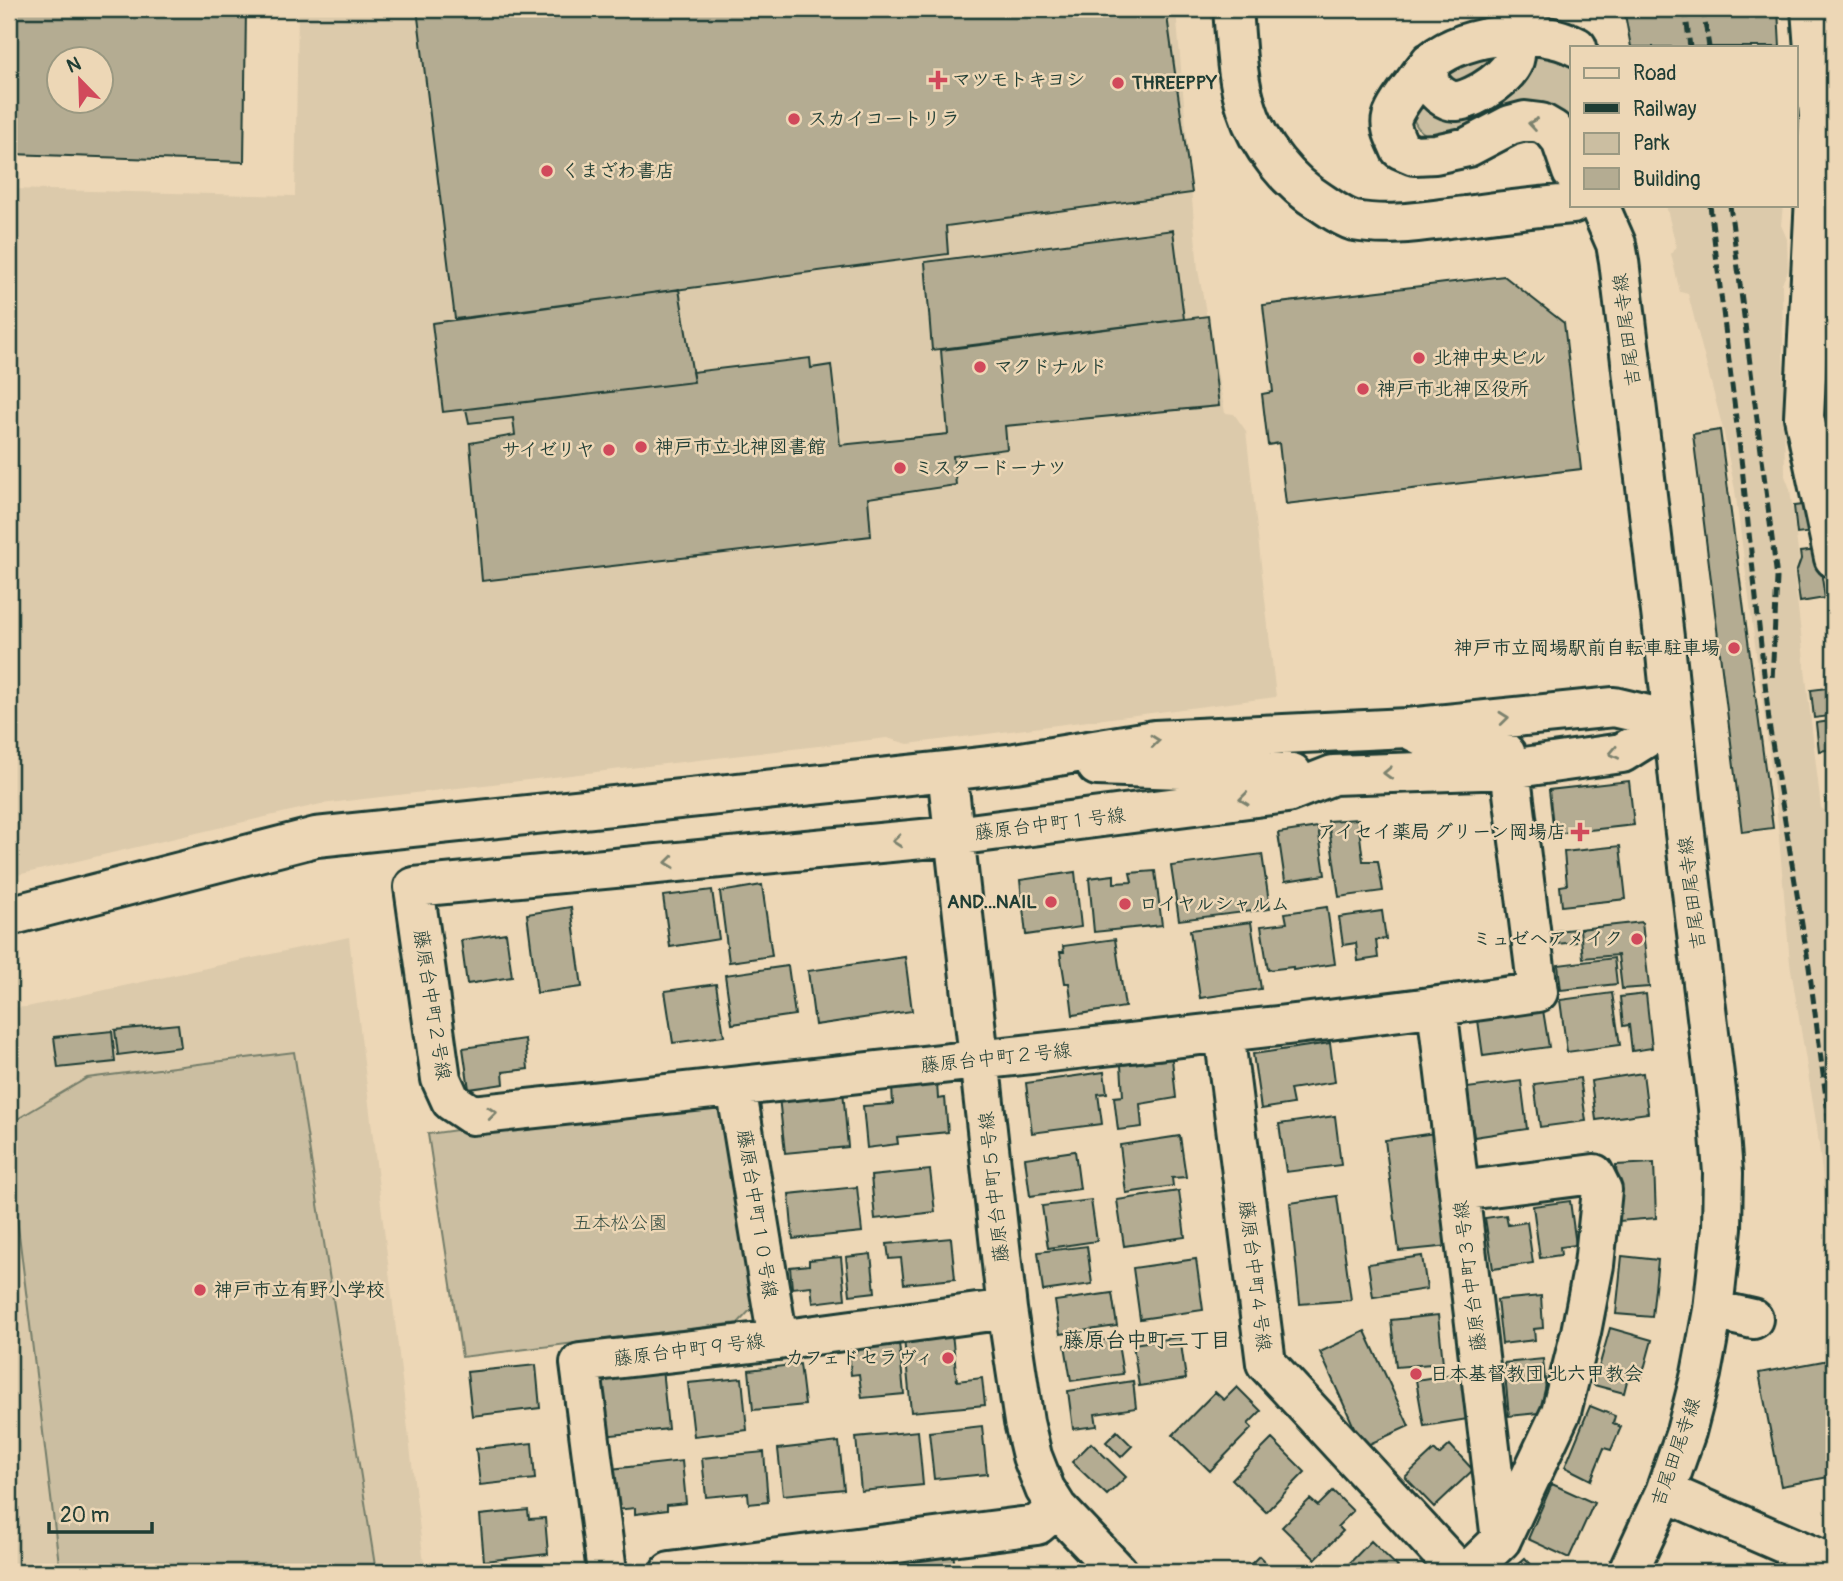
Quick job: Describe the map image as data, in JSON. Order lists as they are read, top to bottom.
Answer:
{
  "streets": {
    "street": [
      "吉尾田尾寺線",
      "藤原台中町１号線",
      "藤原台中町２号線",
      "藤原台中町５号線",
      "藤原台中町１０号線",
      "藤原台中町４号線",
      "藤原台中町３号線",
      "藤原台中町９号線"
    ]
  },
  "crossings": [
    ["吉尾田尾寺線", "藤原台中町１号線"],
    ["藤原台中町１号線", "藤原台中町２号線"],
    ["藤原台中町１号線", "藤原台中町５号線"],
    ["藤原台中町２号線", "藤原台中町５号線"],
    ["藤原台中町２号線", "藤原台中町１０号線"],
    ["藤原台中町２号線", "藤原台中町４号線"],
    ["藤原台中町２号線", "藤原台中町３号線"],
    ["藤原台中町５号線", "藤原台中町９号線"],
    ["藤原台中町１０号線", "藤原台中町９号線"]
  ],
  "districts": ["藤原台中町二丁目"],
  "parks": ["五本松公園"],
  "places": {
    "health": ["マツモトキヨシ", "アイセイ薬局 グリーン岡場店"],
    "other": [
      "THREEPPY",
      "スカイコートリラ",
      "くまざわ書店",
      "北神中央ビル",
      "マクドナルド",
      "神戸市北神区役所",
      "神戸市立北神図書館",
      "サイゼリヤ",
      "ミスタードーナツ",
      "神戸市立岡場駅前自転車駐車場",
      "AND...NAIL",
      "ロイヤルシャルム",
      "ミュゼヘアメイク",
      "神戸市立有野小学校",
      "カフェドセラヴィ",
      "日本基督教団 北六甲教会"
    ]
  },
  "legend": [
    "Road",
    "Railway",
    "Park",
    "Building"
  ],
  "scale_bar": "20 m",
  "north": "top left"
}
